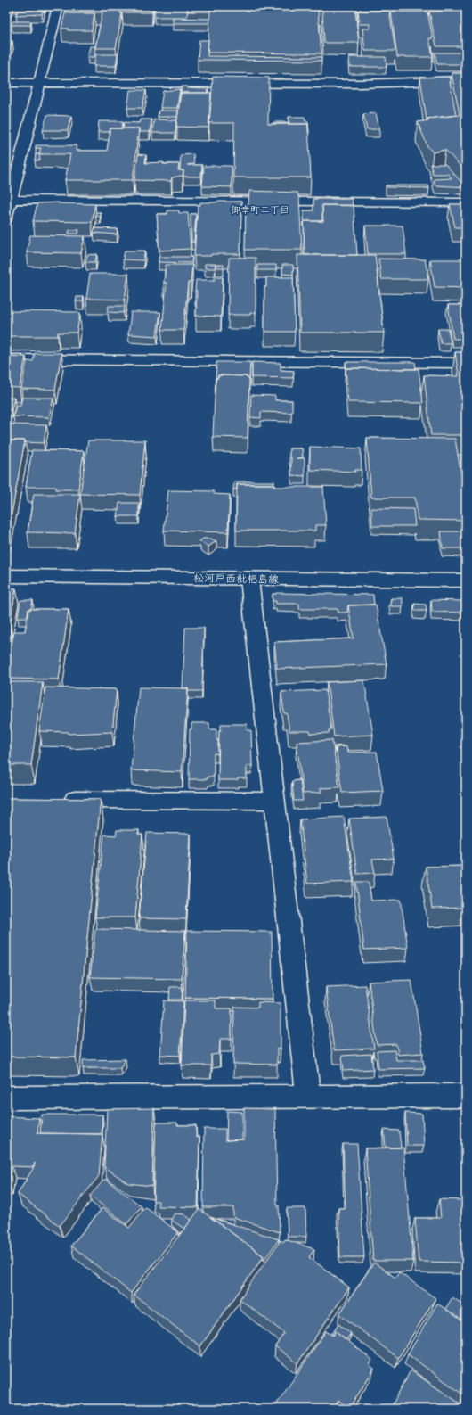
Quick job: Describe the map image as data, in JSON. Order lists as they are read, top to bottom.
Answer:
{
  "streets": {
    "street": ["松河戸西枇杷島線"]
  },
  "districts": ["御幸町二丁目"]
}
